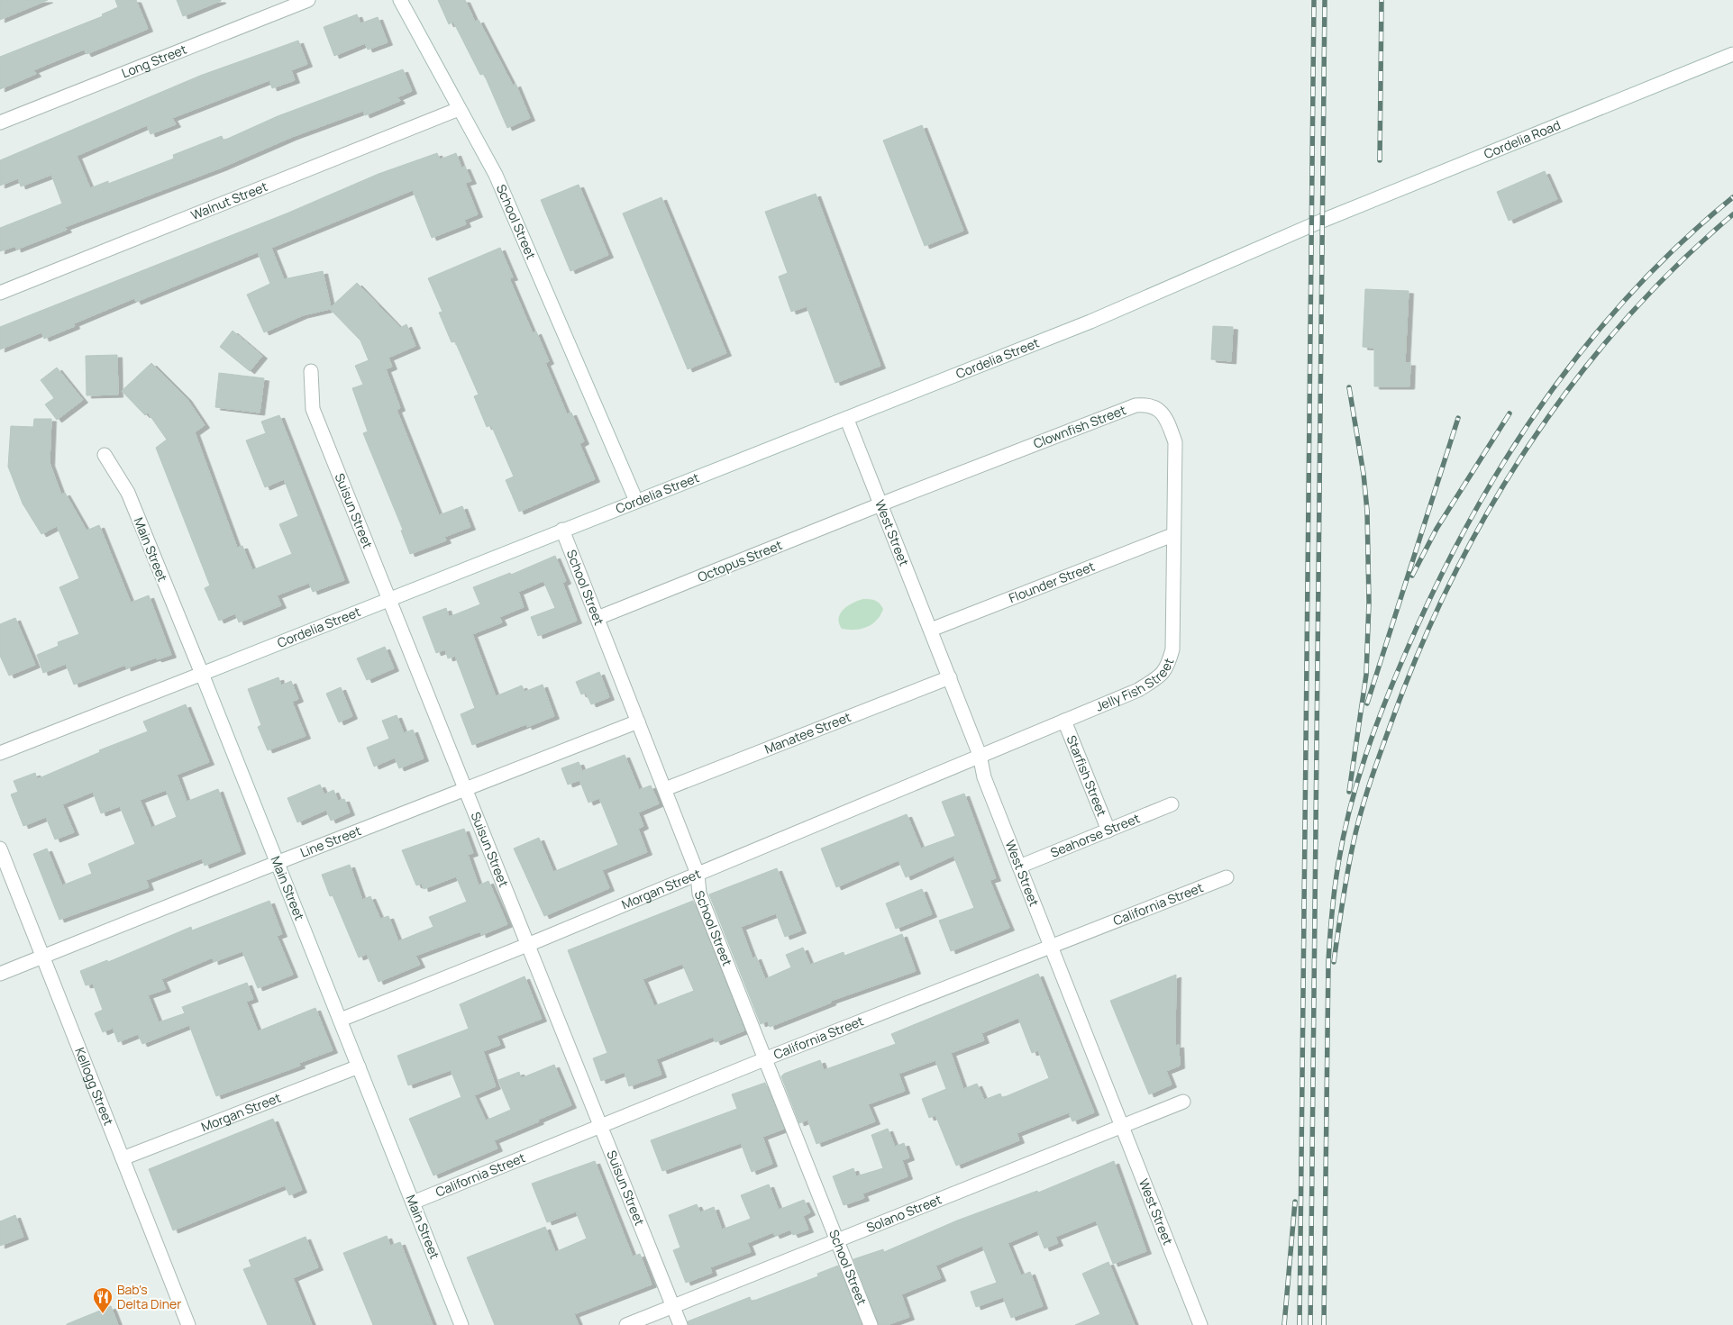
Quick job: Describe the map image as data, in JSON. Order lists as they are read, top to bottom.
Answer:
{
  "streets": {
    "street": [
      "Long Street",
      "Cordelia Road",
      "Walnut Street",
      "School Street",
      "Cordelia Street",
      "Clownfish Street",
      "Suisun Street",
      "West Street",
      "Main Street",
      "Octopus Street",
      "Flounder Street",
      "Jelly Fish Street",
      "Manatee Street",
      "Starfish Street",
      "Seahorse Street",
      "Line Street",
      "Morgan Street",
      "California Street",
      "Kellogg Street",
      "Solano Street"
    ]
  },
  "crossings": [
    ["Cordelia Road", "Cordelia Street"],
    ["Walnut Street", "School Street"],
    ["School Street", "Cordelia Street"],
    ["School Street", "Octopus Street"],
    ["School Street", "Manatee Street"],
    ["School Street", "Line Street"],
    ["School Street", "Morgan Street"],
    ["School Street", "California Street"],
    ["School Street", "Solano Street"],
    ["Cordelia Street", "Suisun Street"],
    ["Cordelia Street", "West Street"],
    ["Cordelia Street", "Main Street"],
    ["Clownfish Street", "West Street"],
    ["Clownfish Street", "Octopus Street"],
    ["Clownfish Street", "Flounder Street"],
    ["Clownfish Street", "Jelly Fish Street"],
    ["Suisun Street", "Line Street"],
    ["Suisun Street", "Morgan Street"],
    ["Suisun Street", "California Street"],
    ["Suisun Street", "Solano Street"],
    ["West Street", "Octopus Street"],
    ["West Street", "Flounder Street"],
    ["West Street", "Jelly Fish Street"],
    ["West Street", "Manatee Street"],
    ["West Street", "Seahorse Street"],
    ["West Street", "Morgan Street"],
    ["West Street", "California Street"],
    ["West Street", "Solano Street"],
    ["Main Street", "Line Street"],
    ["Main Street", "Morgan Street"],
    ["Main Street", "California Street"],
    ["Flounder Street", "Jelly Fish Street"],
    ["Jelly Fish Street", "Starfish Street"],
    ["Jelly Fish Street", "Morgan Street"],
    ["Starfish Street", "Seahorse Street"],
    ["Line Street", "Kellogg Street"],
    ["Morgan Street", "Kellogg Street"]
  ],
  "places": {
    "restaurant": ["Bab's Delta Diner"]
  }
}
